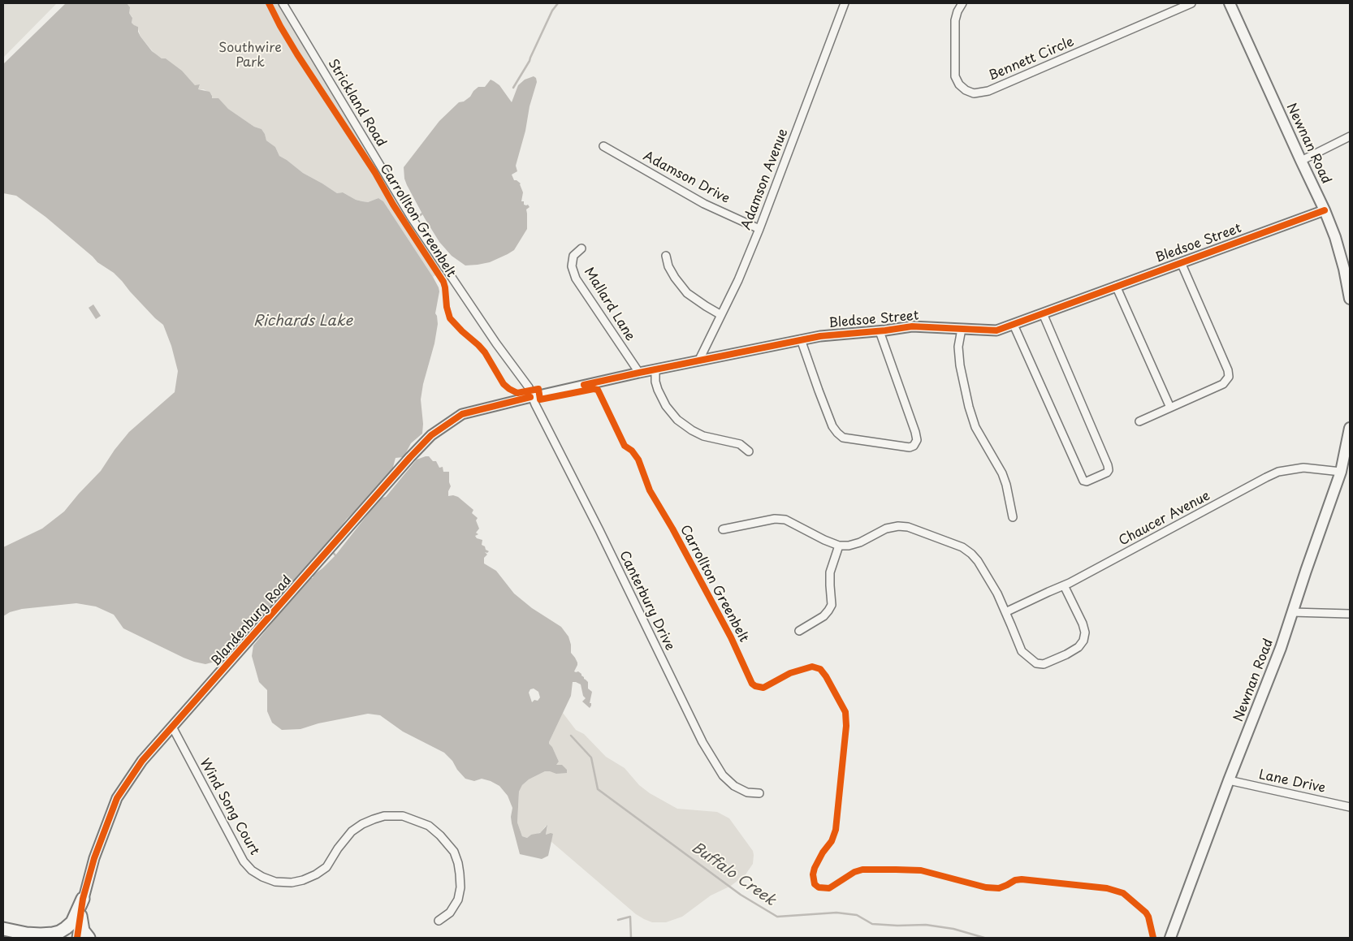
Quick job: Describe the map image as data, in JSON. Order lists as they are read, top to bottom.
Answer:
{
  "streets": {
    "main road": ["Newnan Road"],
    "street": [
      "Bennett Circle",
      "Strickland Road",
      "Adamson Drive",
      "Adamson Avenue",
      "Bledsoe Street",
      "Mallard Lane",
      "Chaucer Avenue",
      "Canterbury Drive",
      "Blandenburg Road",
      "Lane Drive",
      "Wind Song Court"
    ],
    "cycle path": ["Carrollton Greenbelt"]
  },
  "crossings": [
    ["Strickland Road", "Bledsoe Street"],
    ["Strickland Road", "Canterbury Drive"],
    ["Strickland Road", "Blandenburg Road"],
    ["Newnan Road", "Bledsoe Street"],
    ["Newnan Road", "Chaucer Avenue"],
    ["Newnan Road", "Lane Drive"],
    ["Adamson Drive", "Adamson Avenue"],
    ["Adamson Avenue", "Bledsoe Street"],
    ["Bledsoe Street", "Mallard Lane"],
    ["Bledsoe Street", "Canterbury Drive"],
    ["Bledsoe Street", "Blandenburg Road"],
    ["Canterbury Drive", "Blandenburg Road"],
    ["Blandenburg Road", "Wind Song Court"]
  ],
  "water": ["Richards Lake", "Buffalo Creek"],
  "parks": ["Southwire Park"]
}
